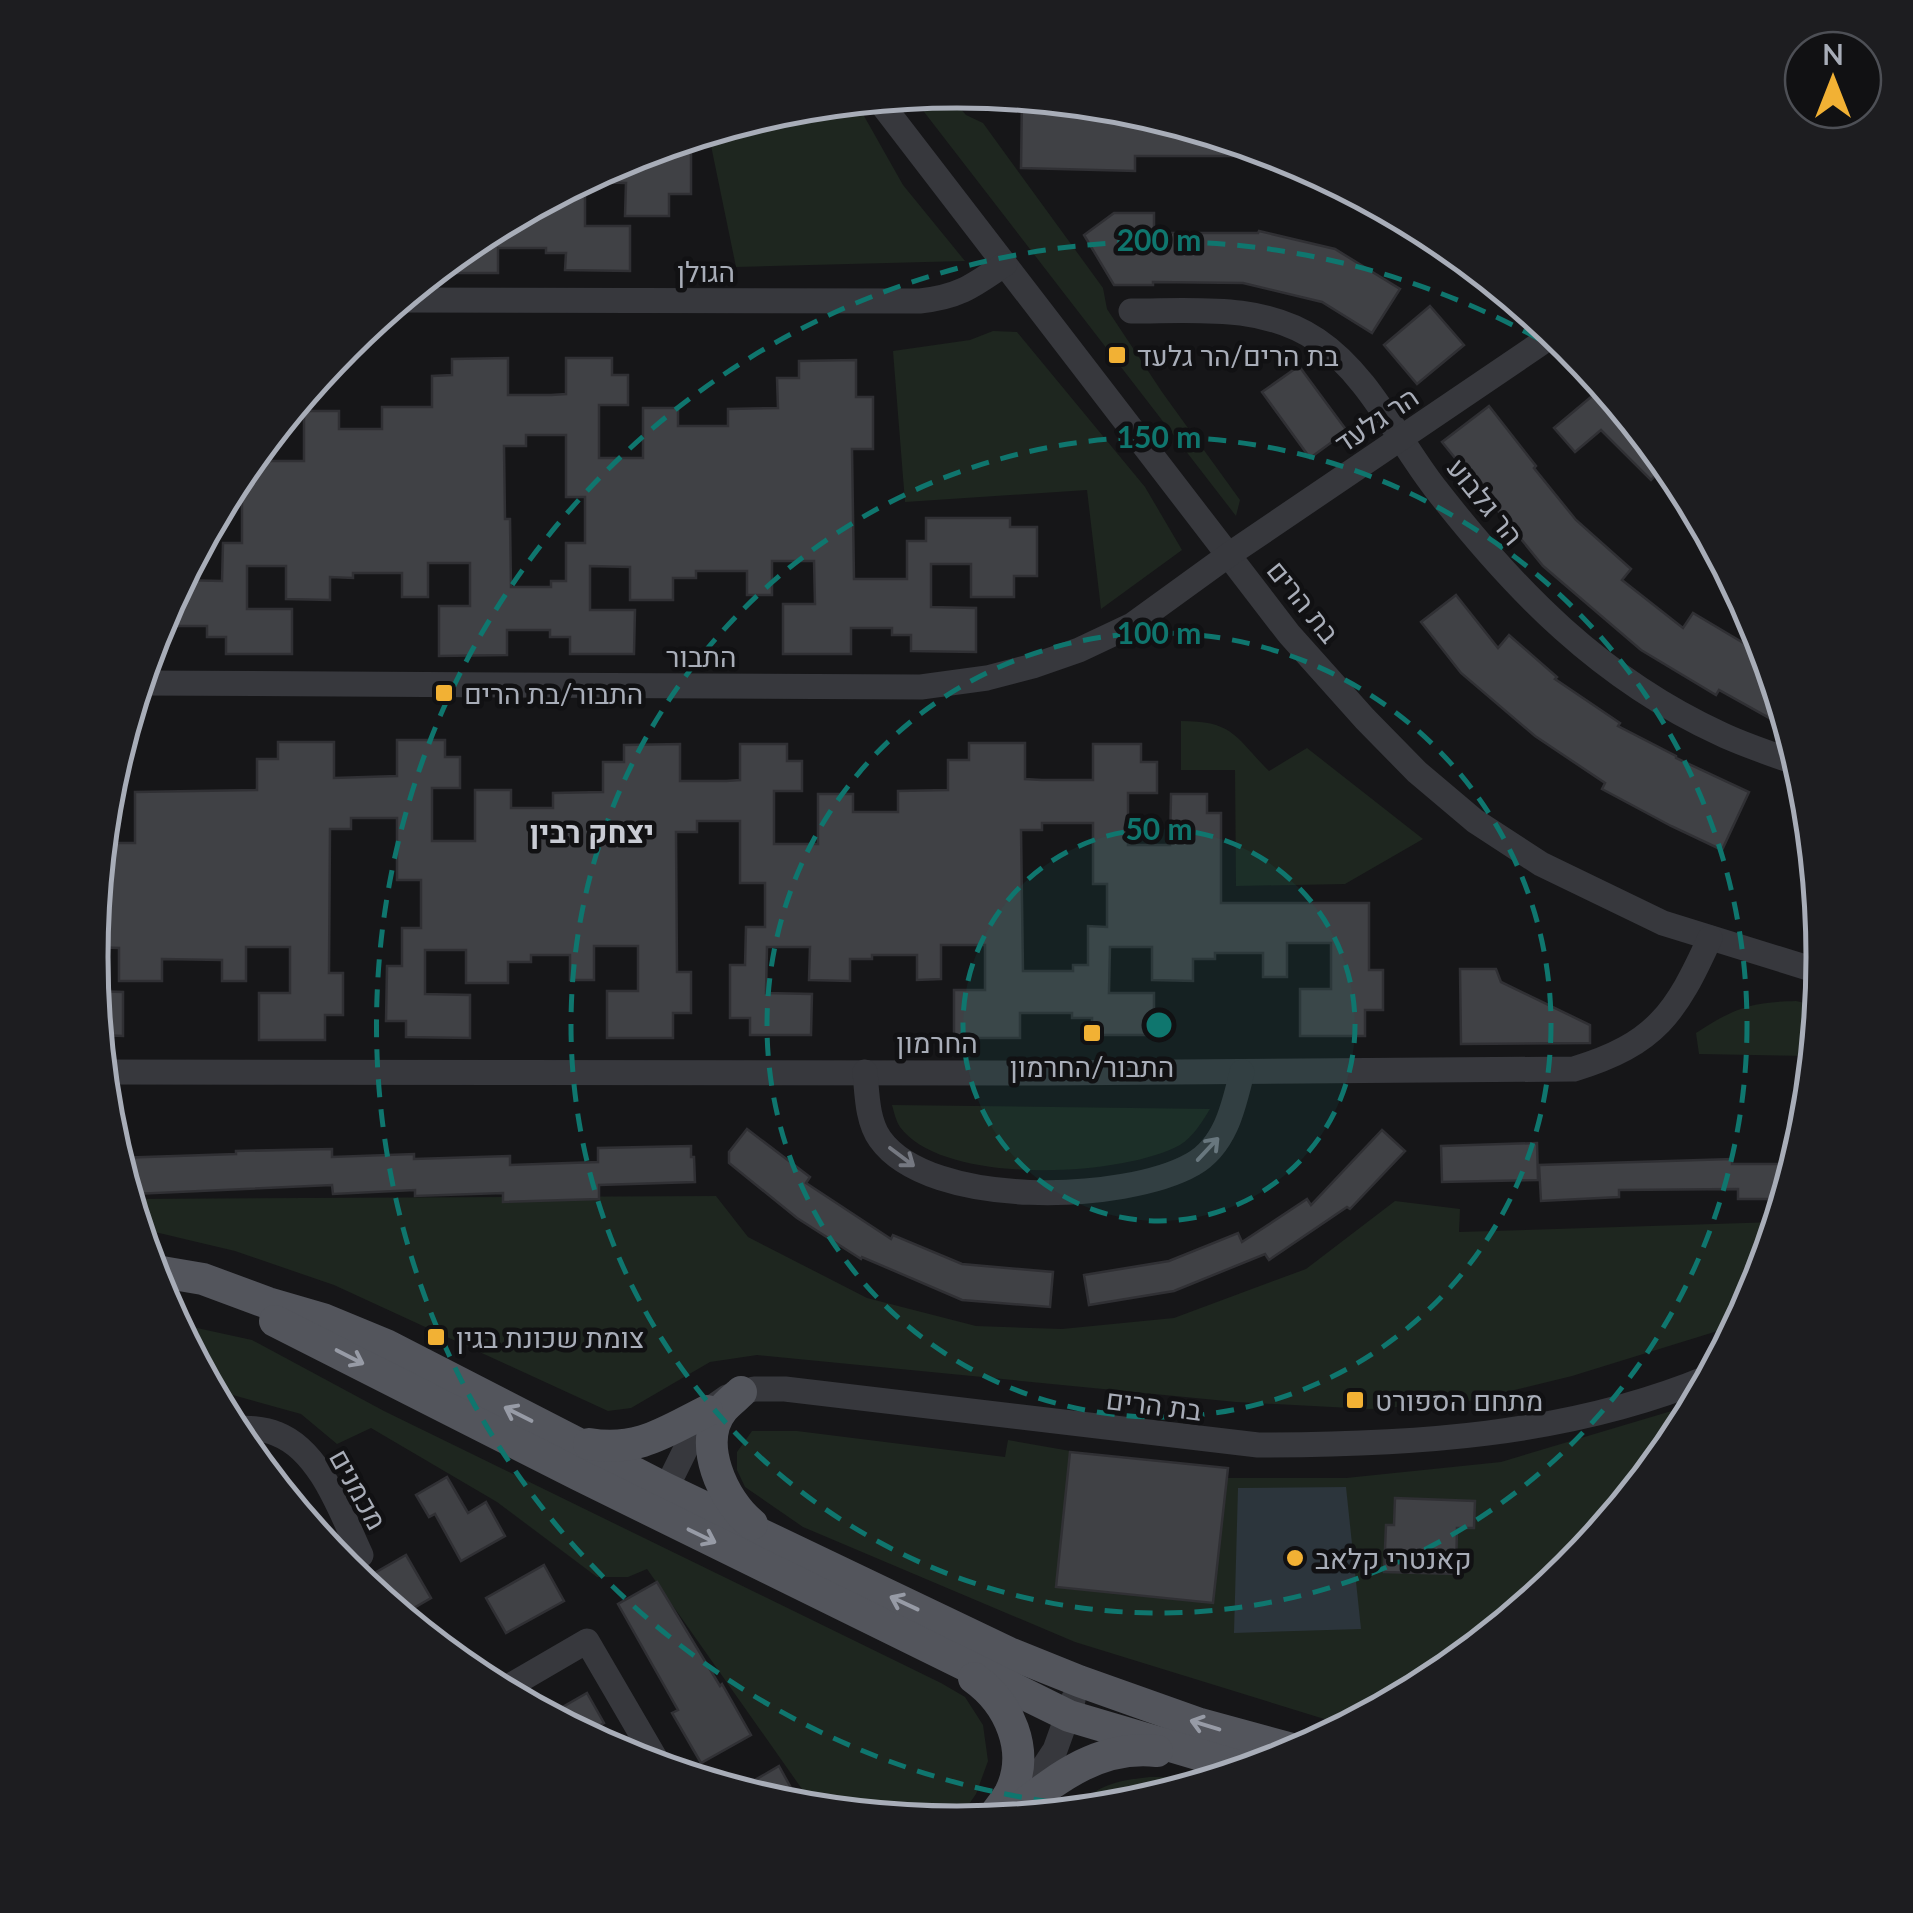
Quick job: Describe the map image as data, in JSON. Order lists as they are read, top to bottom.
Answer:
{
  "streets": {
    "street": [
      "הגולן",
      "הר גלעד",
      "הר גלבוע",
      "בת הרים",
      "התבור",
      "החרמון",
      "מכמנים"
    ]
  },
  "crossings": [
    ["הגולן", "בת הרים"],
    ["הר גלעד", "הר גלבוע"],
    ["הר גלעד", "בת הרים"],
    ["הר גלעד", "התבור"],
    ["בת הרים", "התבור"],
    ["בת הרים", "החרמון"]
  ],
  "districts": ["יצחק רבין"],
  "places": {
    "transit": [
      "בת הרים/הר גלעד",
      "התבור/בת הרים",
      "התבור/החרמון",
      "צומת שכונת בגין",
      "מתחם הספורט"
    ],
    "other": ["קאנטרי קלאב"]
  },
  "north": "top",
  "rings": [
    "200 m",
    "150 m",
    "100 m",
    "50 m"
  ]
}
